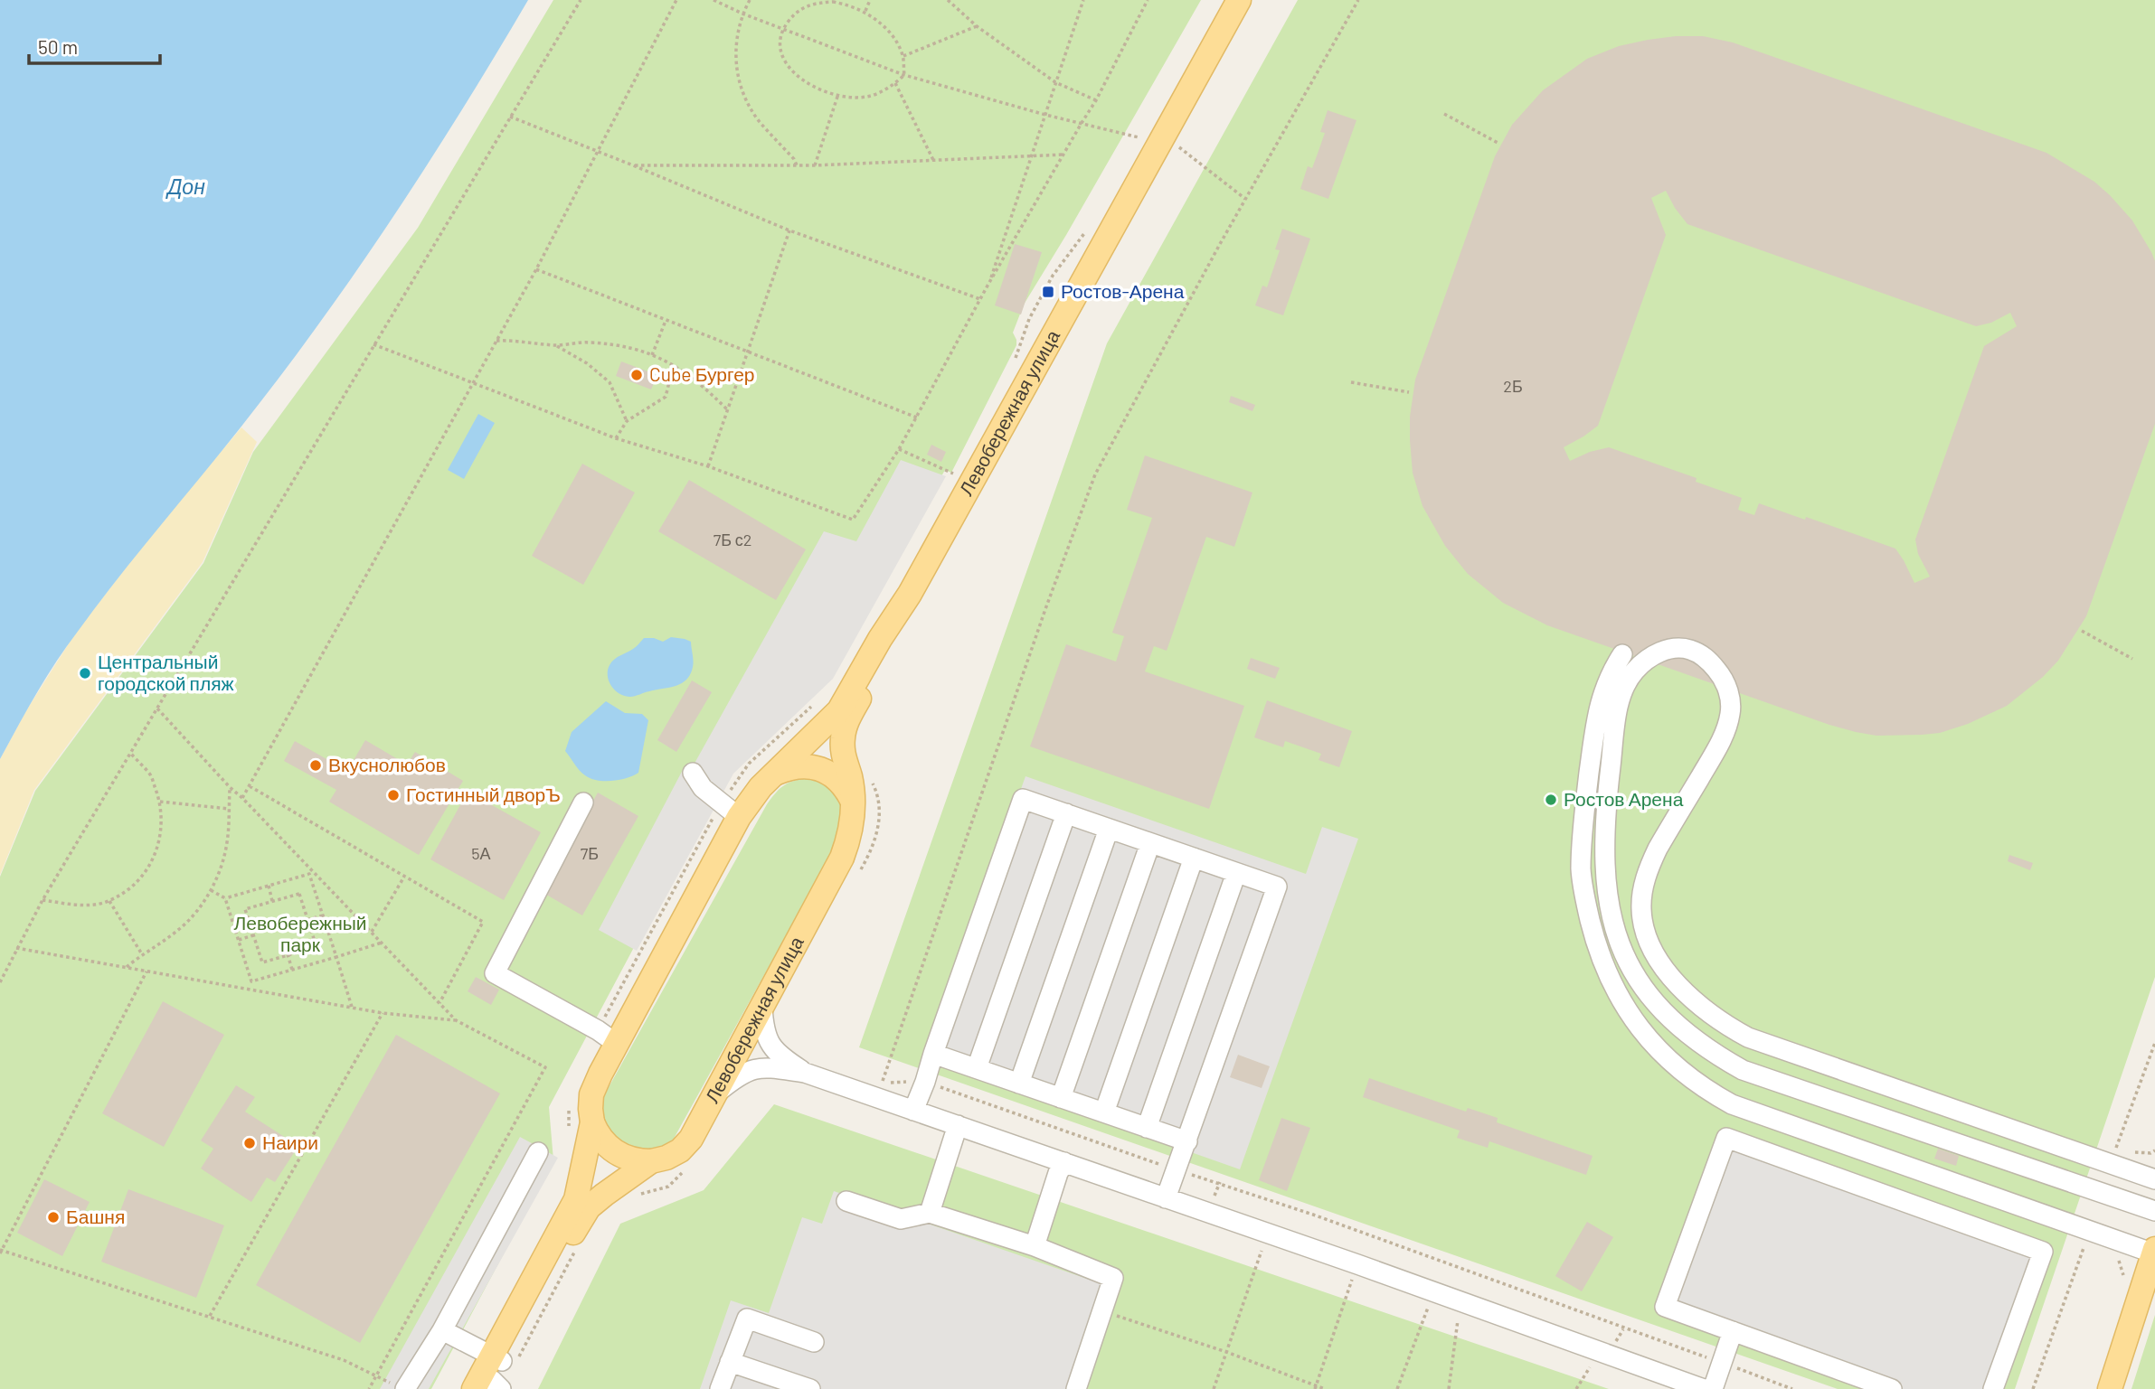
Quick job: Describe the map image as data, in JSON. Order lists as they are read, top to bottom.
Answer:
{
  "streets": {
    "main road": ["Левобережная улица"]
  },
  "water": ["Дон"],
  "parks": ["Левобережный парк"],
  "places": {
    "transit": ["Ростов-Арена"],
    "other": [
      "Cube Бургер",
      "Центральный городской пляж",
      "Вкуснолюбов",
      "Гостинный дворЪ",
      "Ростов Арена",
      "Наири",
      "Башня"
    ]
  },
  "house_numbers": [
    "2Б",
    "7Б с2",
    "5А",
    "7Б"
  ],
  "scale_bar": "50 m"
}
